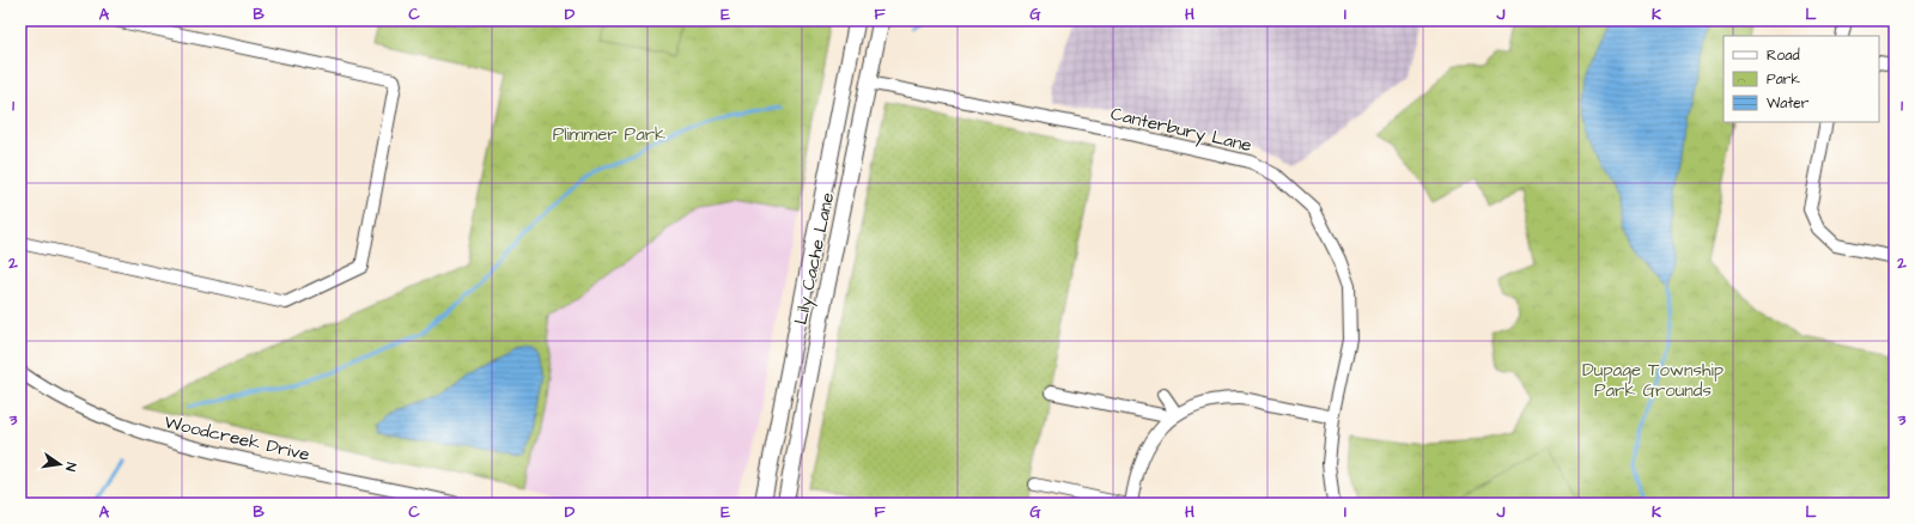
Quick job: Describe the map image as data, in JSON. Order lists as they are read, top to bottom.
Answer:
{
  "streets": {
    "street": ["Canterbury Lane", "Lily Cache Lane", "Woodcreek Drive"]
  },
  "crossings": [
    ["Canterbury Lane", "Lily Cache Lane"]
  ],
  "parks": ["Plimmer Park", "Dupage Township Park Grounds"],
  "legend": ["Road", "Park", "Water"],
  "north": "right",
  "grid": {
    "columns": [
      "A",
      "B",
      "C",
      "D",
      "E",
      "F",
      "G",
      "H",
      "I",
      "J",
      "K",
      "L"
    ],
    "rows": ["1", "2", "3"]
  }
}
